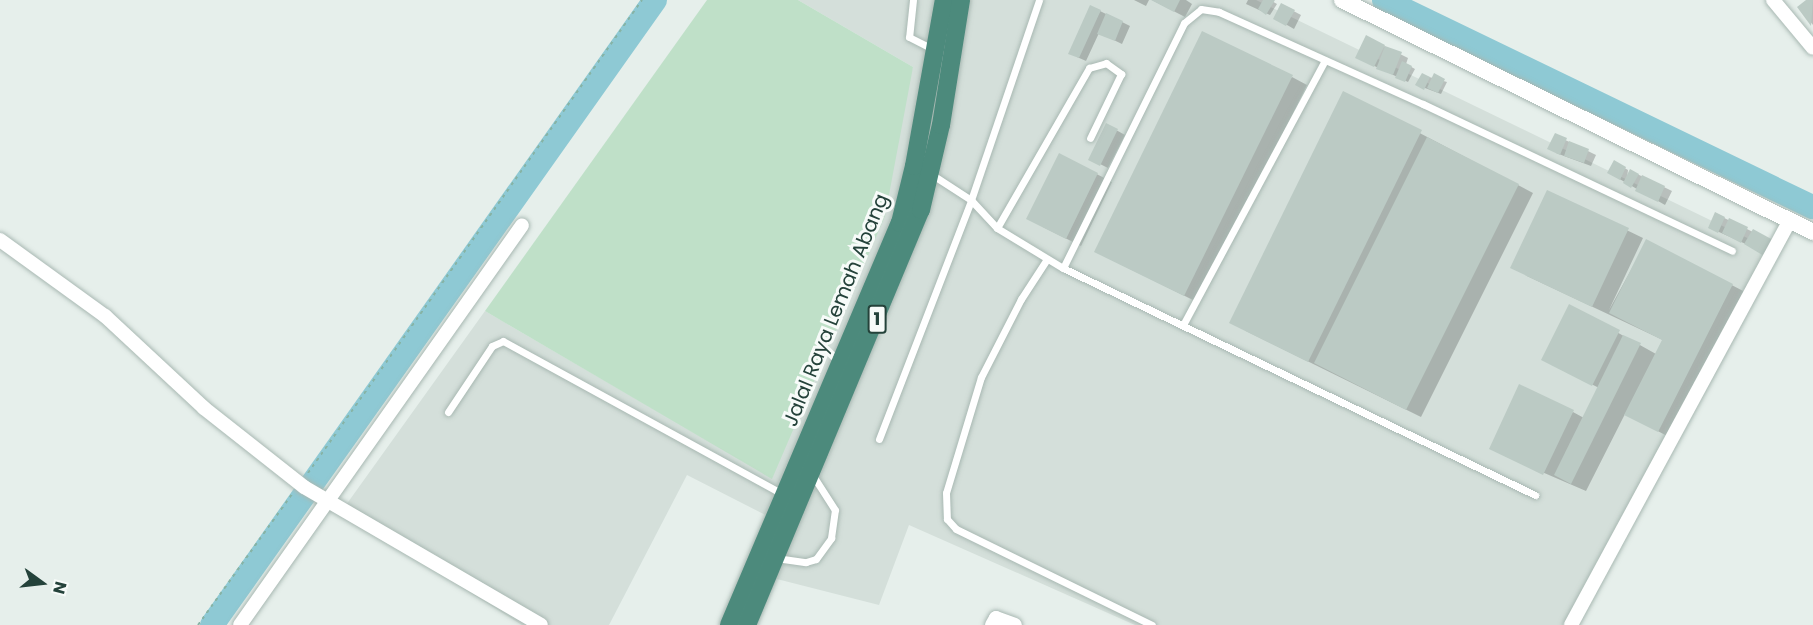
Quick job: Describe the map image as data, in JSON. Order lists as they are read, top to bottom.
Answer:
{
  "streets": {
    "highway": ["Jalal Raya Lemah Abang", "1"]
  },
  "north": "right"
}
